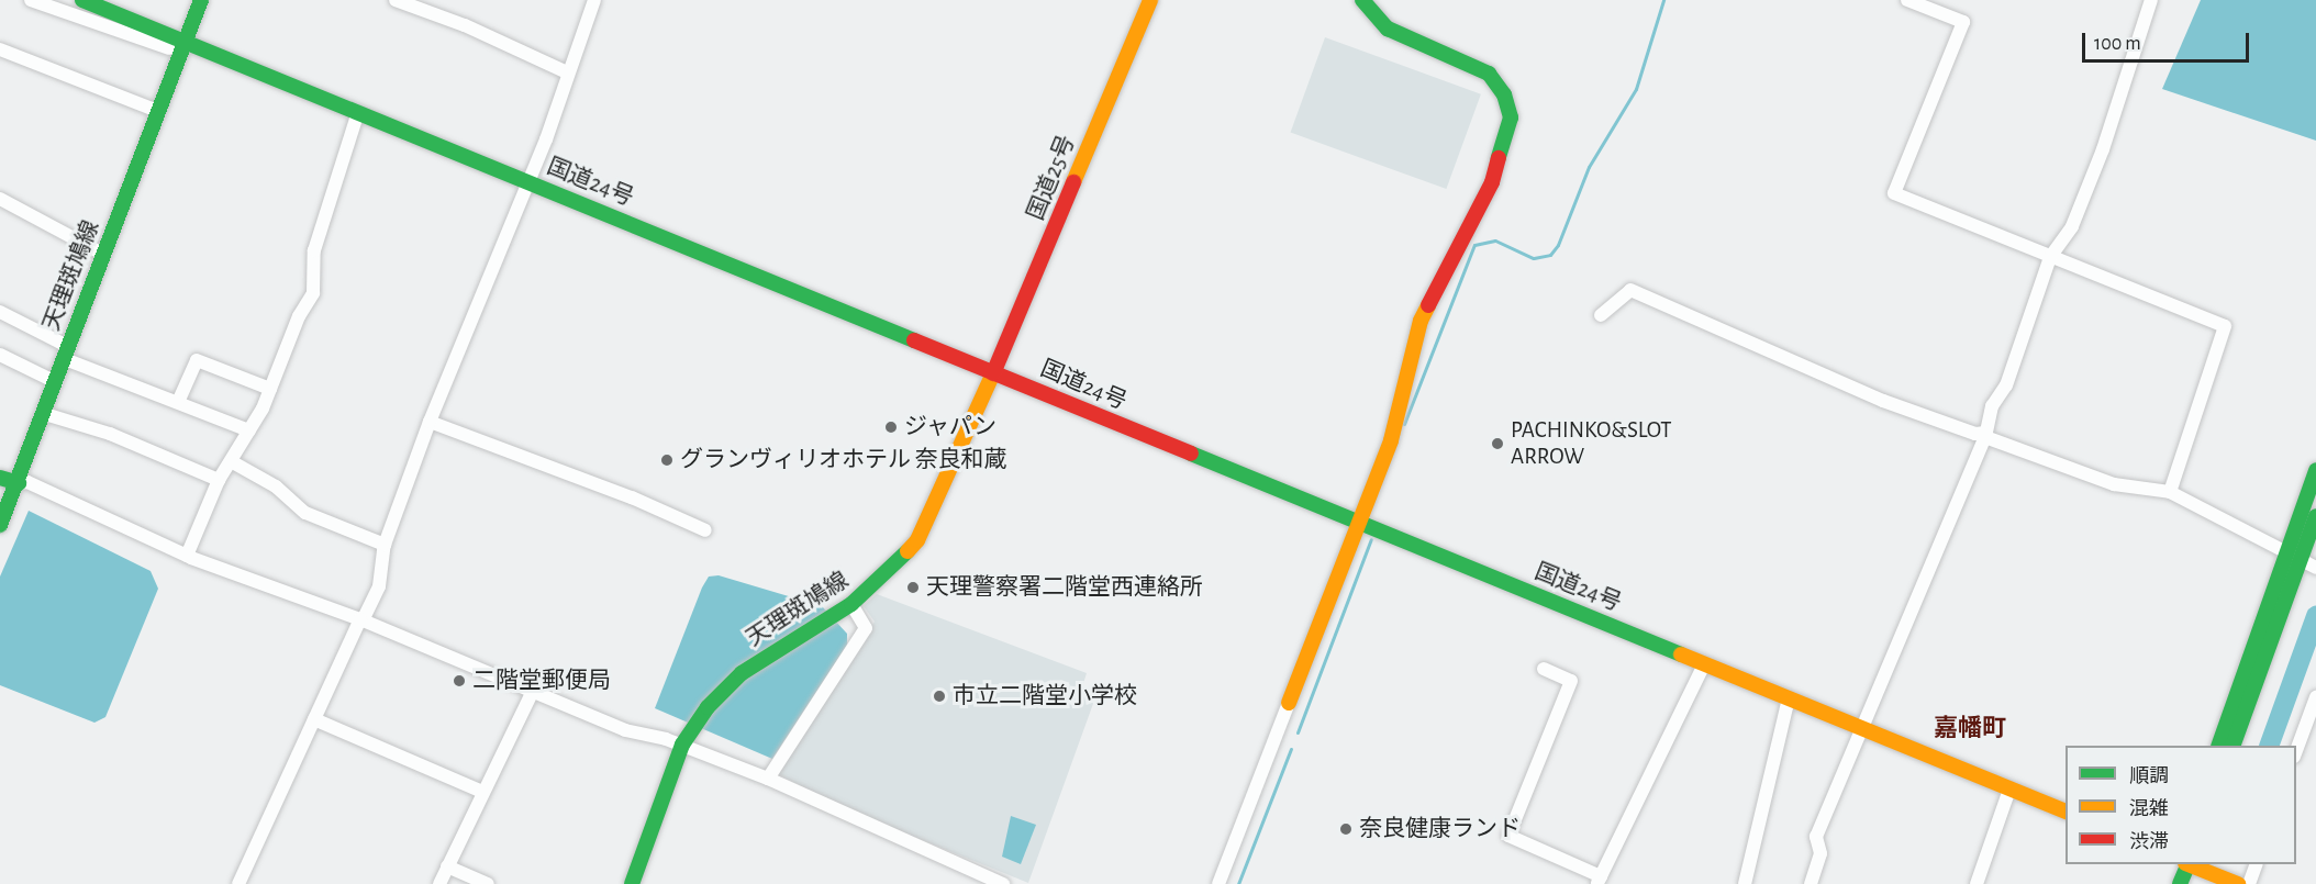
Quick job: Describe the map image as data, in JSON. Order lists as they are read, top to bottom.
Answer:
{
  "streets": {
    "main road": ["国道25号", "国道24号", "天理斑鳩線"]
  },
  "crossings": [
    ["国道25号", "国道24号"],
    ["国道25号", "天理斑鳩線"],
    ["国道24号", "天理斑鳩線"]
  ],
  "districts": ["嘉幡町"],
  "places": [
    "ジャパン",
    "PACHINKO&SLOT ARROW",
    "グランヴィリオホテル 奈良和蔵",
    "天理警察署二階堂西連絡所",
    "二階堂郵便局",
    "市立二階堂小学校",
    "奈良健康ランド"
  ],
  "legend": ["順調", "混雑", "渋滞"],
  "scale_bar": "100 m"
}
